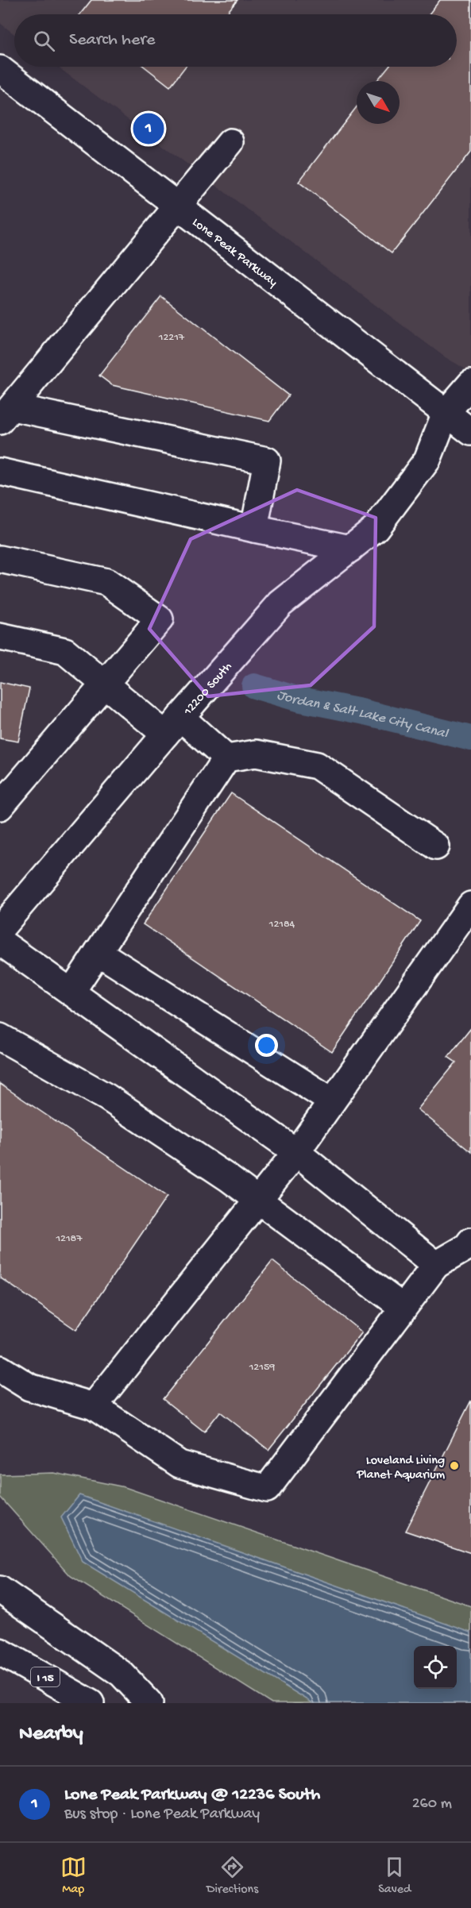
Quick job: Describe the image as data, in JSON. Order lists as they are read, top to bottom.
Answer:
{
  "streets": {
    "main road": ["Lone Peak Parkway", "12200 South", "I 15"]
  },
  "crossings": [
    ["Lone Peak Parkway", "12200 South"]
  ],
  "water": ["Jordan & Salt Lake City Canal"],
  "places": ["Loveland Living Planet Aquarium"],
  "house_numbers": [
    "12217",
    "12184",
    "12187",
    "12159"
  ],
  "north": "bottom right",
  "page": {
    "search": "Search here",
    "pins": "1",
    "heading": "Nearby",
    "list": [
      {
        "mark": "1",
        "name": "Lone Peak Parkway @ 12236 South",
        "note": "Bus stop · Lone Peak Parkway",
        "value": "260 m"
      }
    ],
    "nav": ["Map", "Directions", "Saved"]
  }
}
